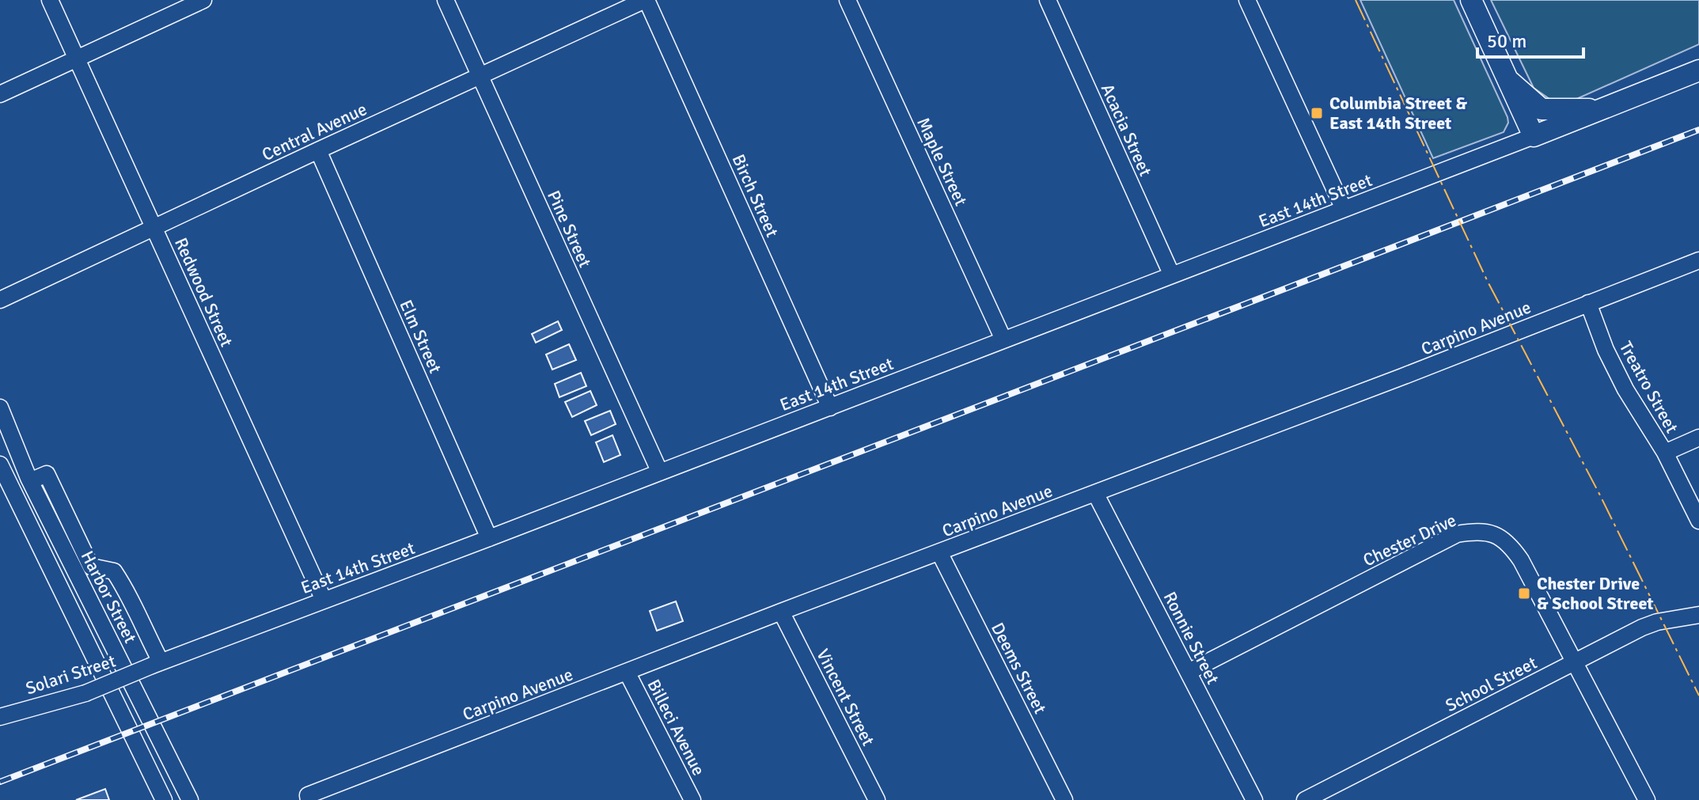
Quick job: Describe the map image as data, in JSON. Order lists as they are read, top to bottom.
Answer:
{
  "streets": {
    "street": [
      "Acacia Street",
      "Central Avenue",
      "Maple Street",
      "Birch Street",
      "East 14th Street",
      "Pine Street",
      "Redwood Street",
      "Carpino Avenue",
      "Elm Street",
      "Treatro Street",
      "Chester Drive",
      "Harbor Street",
      "Ronnie Street",
      "Deems Street",
      "Solari Street",
      "School Street",
      "Vincent Street",
      "Billeci Avenue"
    ]
  },
  "crossings": [
    ["Acacia Street", "East 14th Street"],
    ["Central Avenue", "Birch Street"],
    ["Central Avenue", "Pine Street"],
    ["Central Avenue", "Redwood Street"],
    ["Central Avenue", "Elm Street"],
    ["Maple Street", "East 14th Street"],
    ["Birch Street", "East 14th Street"],
    ["East 14th Street", "Pine Street"],
    ["East 14th Street", "Redwood Street"],
    ["East 14th Street", "Elm Street"],
    ["East 14th Street", "Solari Street"],
    ["Carpino Avenue", "Treatro Street"],
    ["Carpino Avenue", "Ronnie Street"],
    ["Carpino Avenue", "Deems Street"],
    ["Carpino Avenue", "Vincent Street"],
    ["Carpino Avenue", "Billeci Avenue"],
    ["Chester Drive", "Ronnie Street"],
    ["Chester Drive", "School Street"]
  ],
  "places": {
    "transit": ["Columbia Street & East 14th Street", "Chester Drive & School Street"]
  },
  "scale_bar": "50 m"
}
